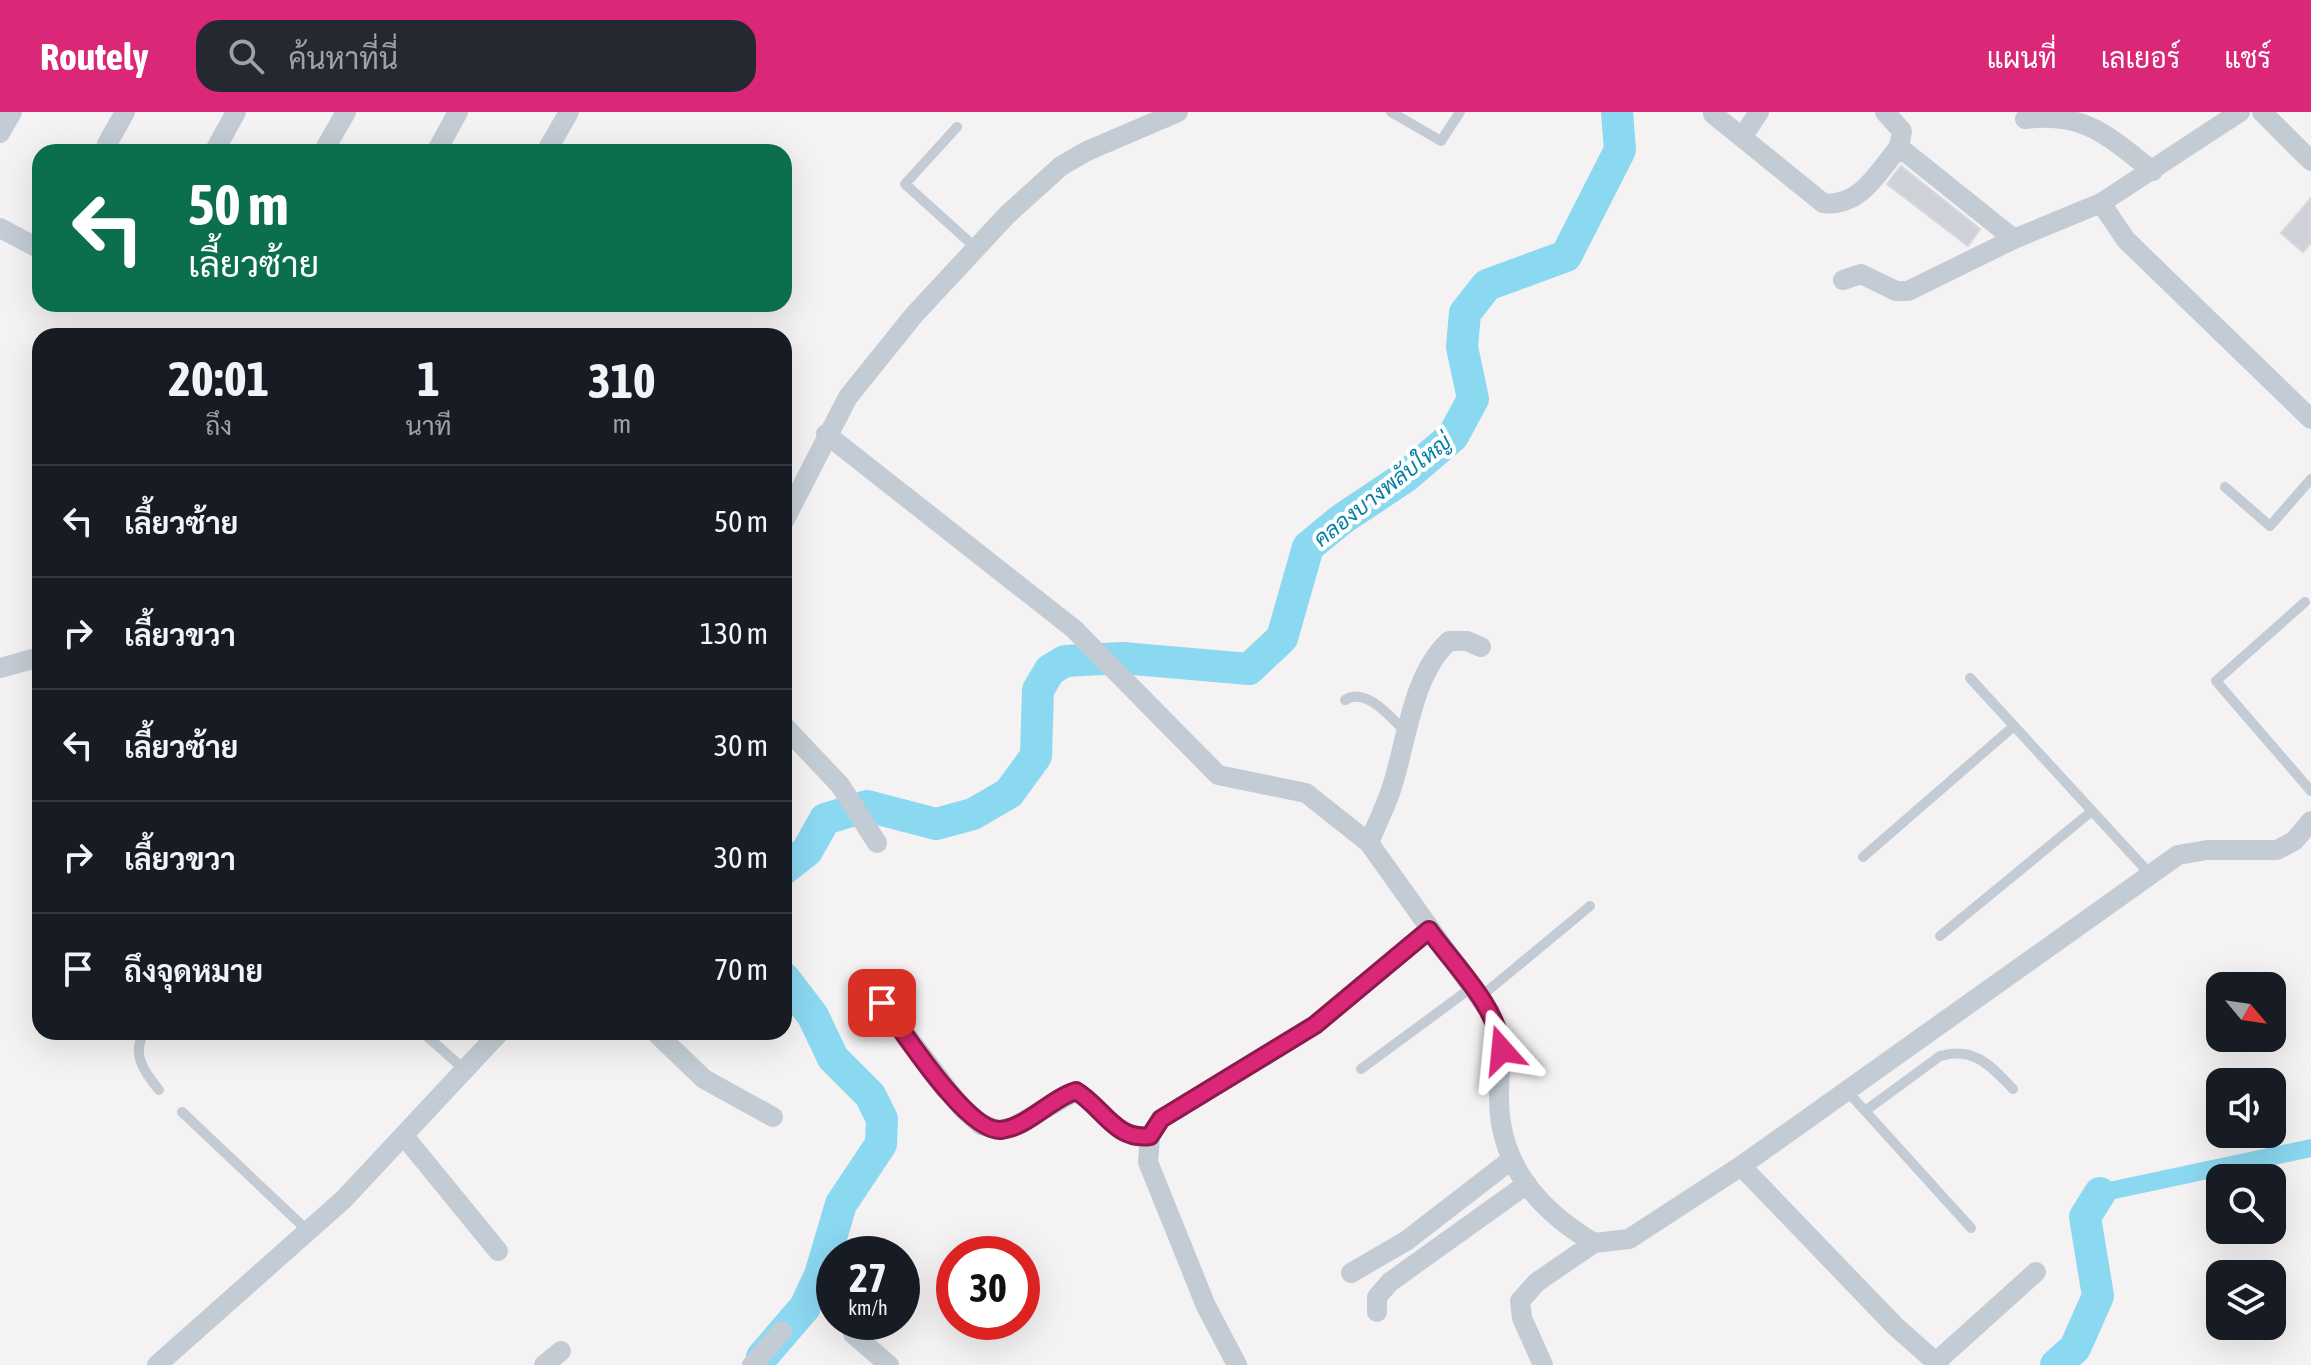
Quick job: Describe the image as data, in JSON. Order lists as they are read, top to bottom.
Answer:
{
  "water": ["คลองบางพลับใหญ่"],
  "north": "bottom right",
  "page": {
    "header": "Routely",
    "search": "ค้นหาที่นี่",
    "nav": ["แผนที่", "เลเยอร์", "แชร์"],
    "turn": ["50 m", "เลี้ยวซ้าย"],
    "eta": [
      "20:01",
      "ถึง",
      "1",
      "นาที",
      "310",
      "m"
    ],
    "list": [
      {
        "name": "เลี้ยวซ้าย",
        "value": "50 m"
      },
      {
        "name": "เลี้ยวขวา",
        "value": "130 m"
      },
      {
        "name": "เลี้ยวซ้าย",
        "value": "30 m"
      },
      {
        "name": "เลี้ยวขวา",
        "value": "30 m"
      },
      {
        "name": "ถึงจุดหมาย",
        "value": "70 m"
      }
    ],
    "speed": "27 km/h",
    "limit": "30"
  }
}
